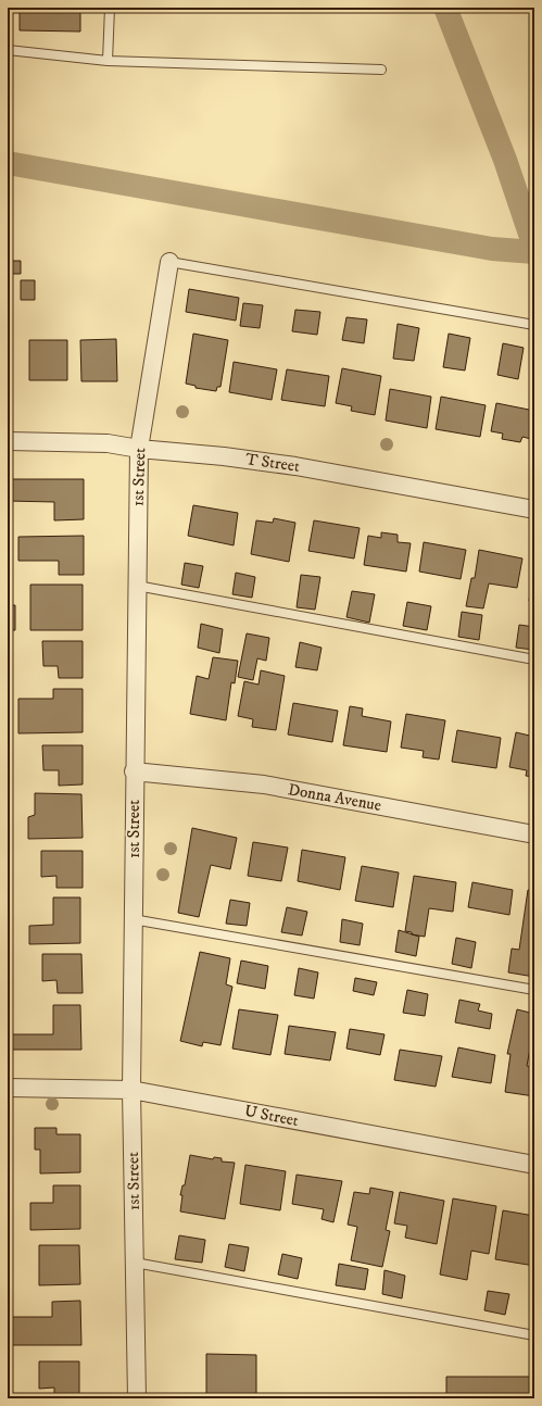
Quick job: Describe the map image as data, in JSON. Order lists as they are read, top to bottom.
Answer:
{
  "streets": {
    "street": [
      "T Street",
      "1st Street",
      "Donna Avenue",
      "U Street"
    ]
  },
  "crossings": [
    ["T Street", "1st Street"],
    ["1st Street", "Donna Avenue"],
    ["1st Street", "U Street"]
  ]
}
